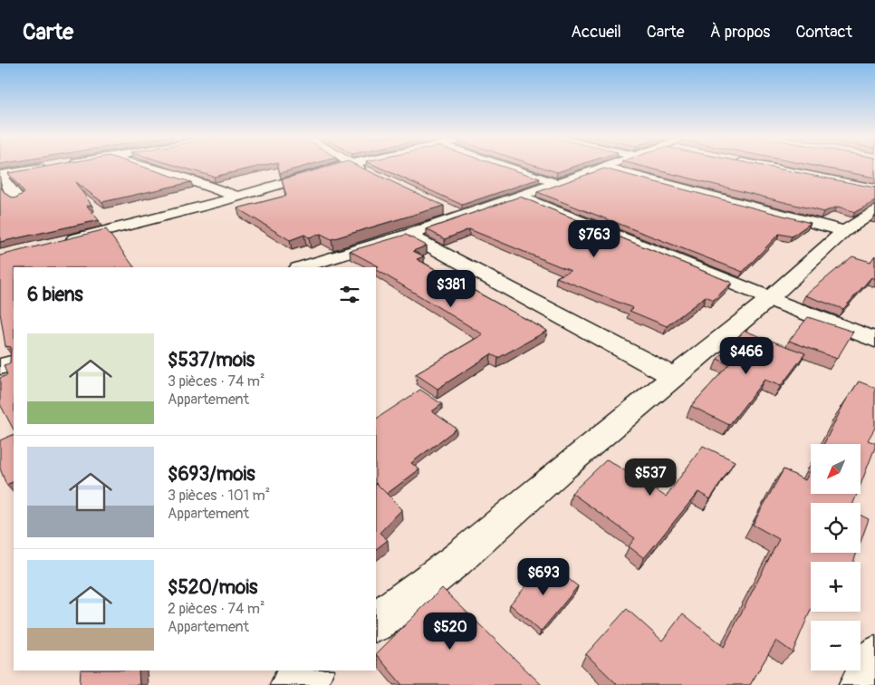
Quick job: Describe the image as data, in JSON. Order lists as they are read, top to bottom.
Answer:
{
  "north": "bottom left",
  "page": {
    "header": "Carte",
    "nav": [
      "Accueil",
      "Carte",
      "À propos",
      "Contact"
    ],
    "price": [
      "$763",
      "$381",
      "$466",
      "$537",
      "$693",
      "$520"
    ],
    "heading": "6 biens",
    "list": [
      {
        "name": "$537/mois",
        "note": "3 pièces · 74 m² · Appartement"
      },
      {
        "name": "$693/mois",
        "note": "3 pièces · 101 m² · Appartement"
      },
      {
        "name": "$520/mois",
        "note": "2 pièces · 74 m² · Appartement"
      }
    ],
    "map_buttons": ["+", "−"]
  }
}
